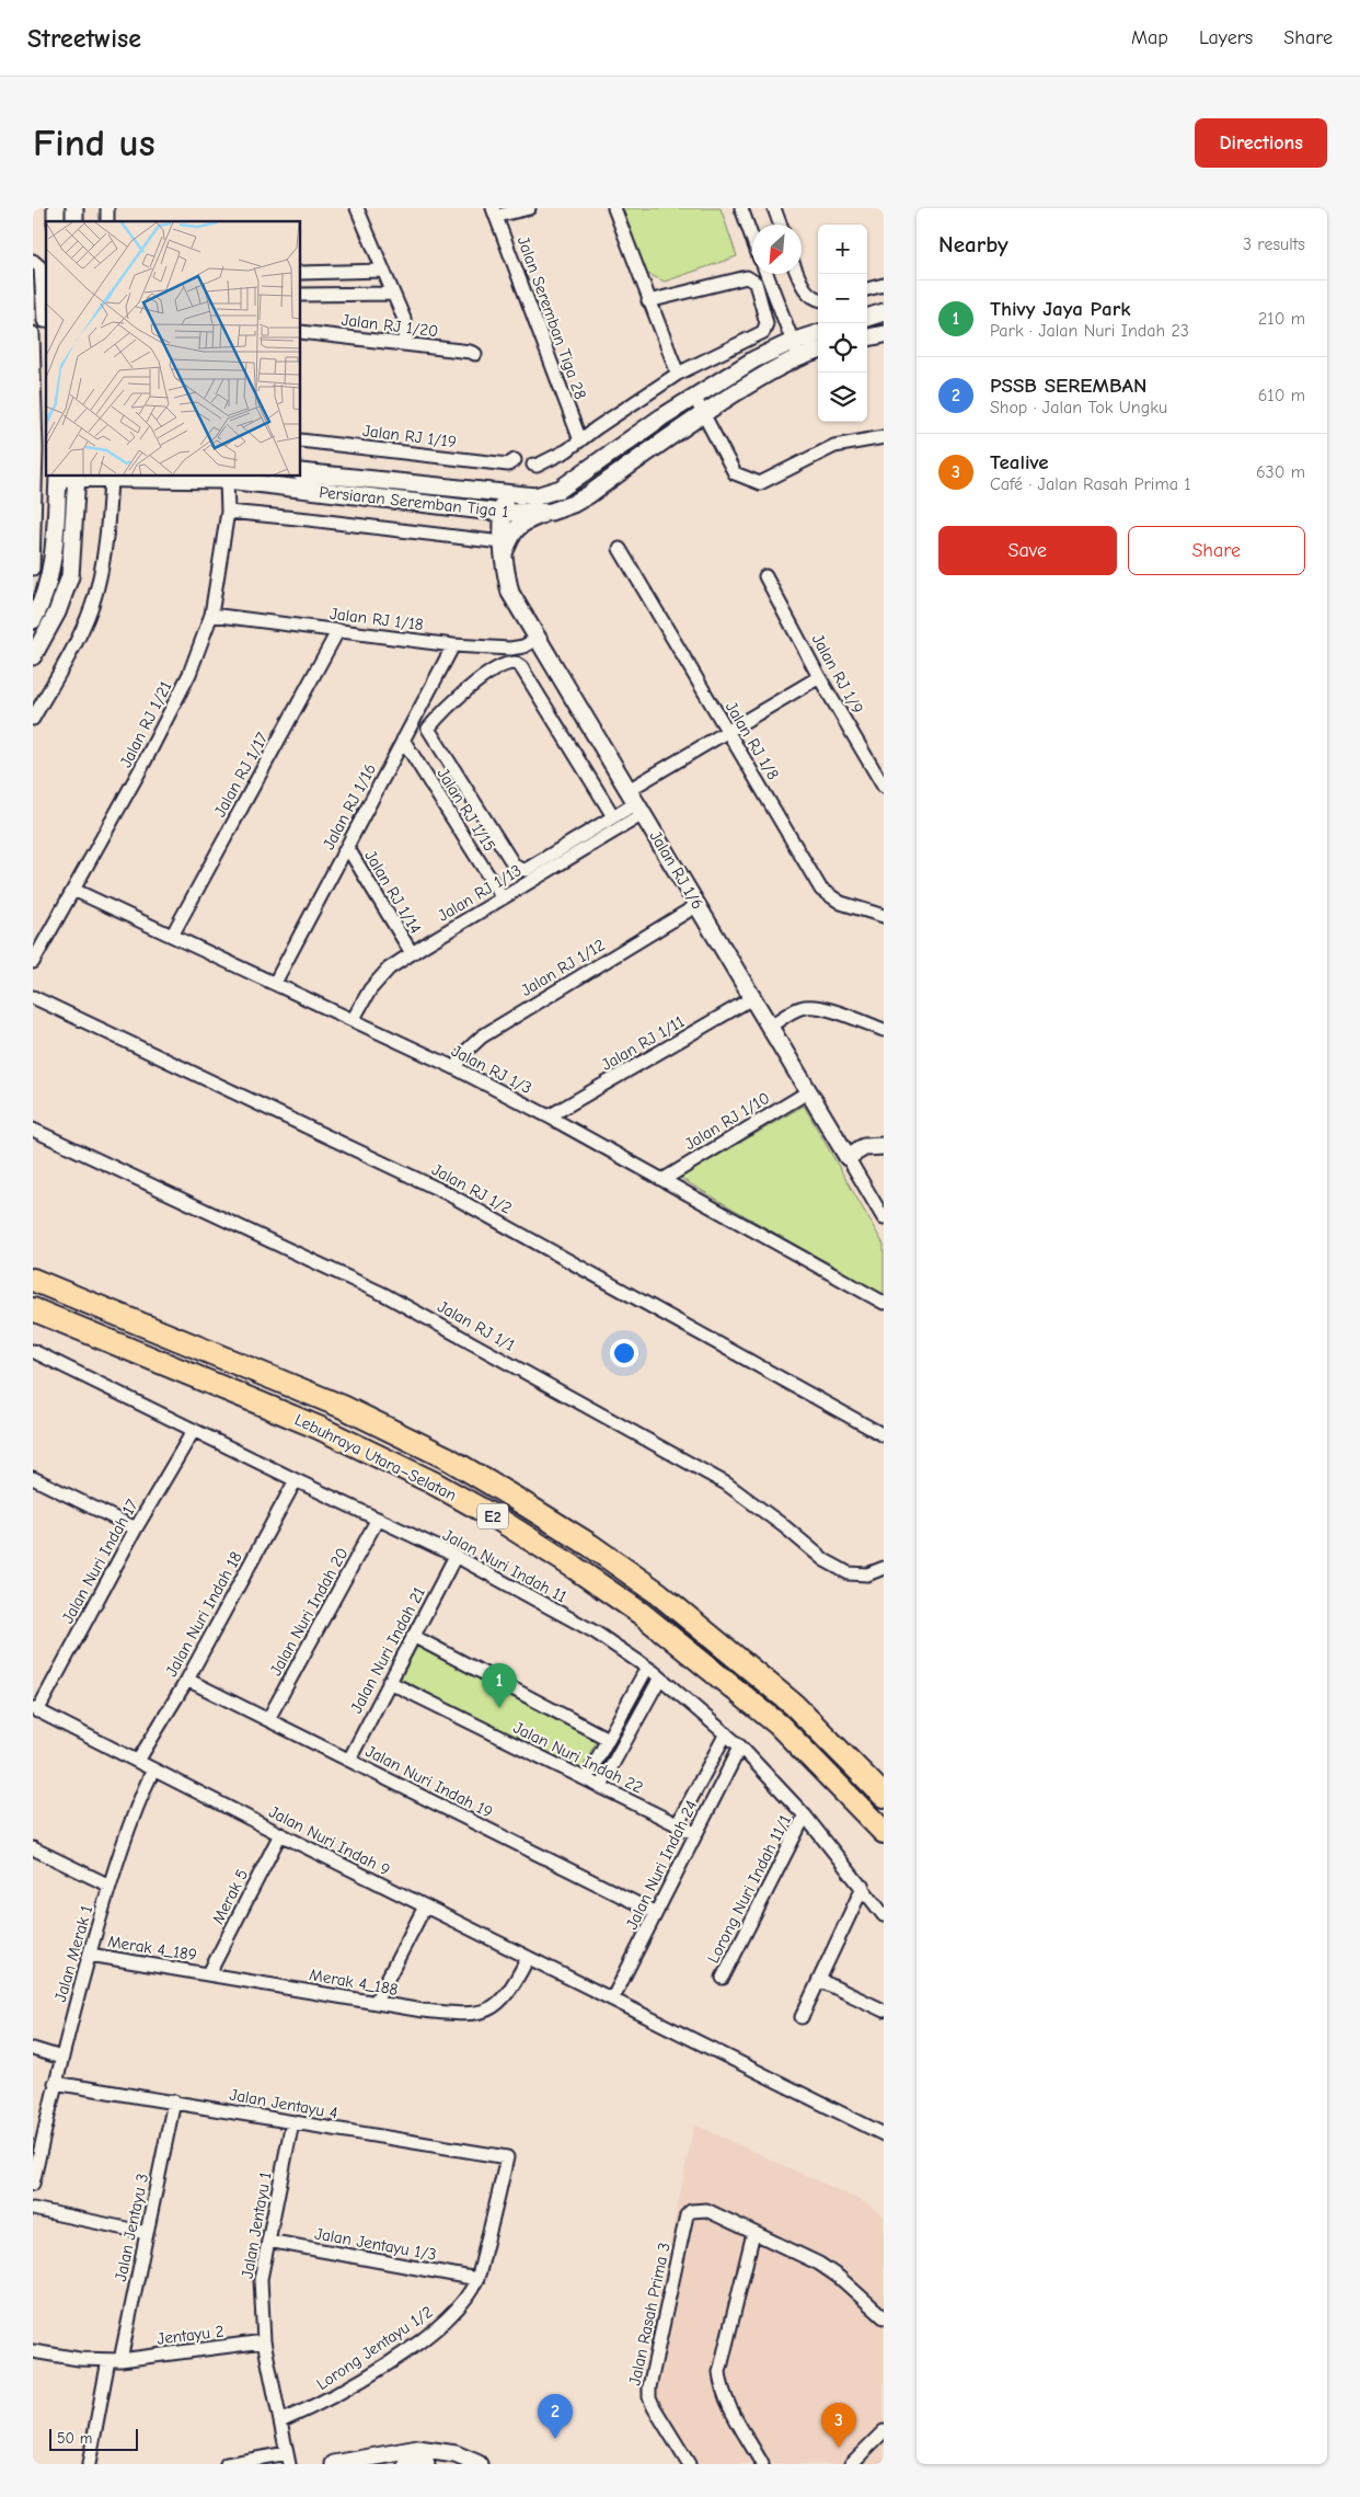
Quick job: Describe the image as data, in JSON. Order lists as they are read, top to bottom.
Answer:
{
  "streets": {
    "highway": ["Lebuhraya Utara–Selatan", "E2"],
    "main road": ["Persiaran Seremban Tiga 1", "Jalan RJ 1/6"],
    "street": [
      "Jalan Seremban Tiga 28",
      "Jalan RJ 1/20",
      "Jalan RJ 1/19",
      "Jalan RJ 1/18",
      "Jalan RJ 1/9",
      "Jalan RJ 1/21",
      "Jalan RJ 1/8",
      "Jalan RJ 1/17",
      "Jalan RJ 1/16",
      "Jalan RJ 1/15",
      "Jalan RJ 1/14",
      "Jalan RJ 1/13",
      "Jalan RJ 1/12",
      "Jalan RJ 1/11",
      "Jalan RJ 1/3",
      "Jalan RJ 1/10",
      "Jalan RJ 1/2",
      "Jalan RJ 1/1",
      "Jalan Nuri Indah 17",
      "Jalan Nuri Indah 11",
      "Jalan Nuri Indah 20",
      "Jalan Nuri Indah 18",
      "Jalan Nuri Indah 21",
      "Jalan Nuri Indah 22",
      "Jalan Nuri Indah 19",
      "Jalan Nuri Indah 9",
      "Jalan Nuri Indah 24",
      "Lorong Nuri Indah 11/1",
      "Merak 5",
      "Merak 4_189",
      "Jalan Merak 1",
      "Merak 4_188",
      "Jalan Jentayu 4",
      "Jalan Jentayu 1",
      "Jalan Jentayu 3",
      "Jalan Jentayu 1/3",
      "Jalan Rasah Prima 3",
      "Jentayu 2",
      "Lorong Jentayu 1/2"
    ]
  },
  "crossings": [
    ["Persiaran Seremban Tiga 1", "Jalan RJ 1/21"],
    ["Persiaran Seremban Tiga 1", "Jalan RJ 1/6"],
    ["Jalan RJ 1/18", "Jalan RJ 1/21"],
    ["Jalan RJ 1/18", "Jalan RJ 1/17"],
    ["Jalan RJ 1/18", "Jalan RJ 1/16"],
    ["Jalan RJ 1/18", "Jalan RJ 1/6"],
    ["Jalan RJ 1/21", "Jalan RJ 1/3"],
    ["Jalan RJ 1/17", "Jalan RJ 1/3"],
    ["Jalan RJ 1/16", "Jalan RJ 1/15"],
    ["Jalan RJ 1/16", "Jalan RJ 1/14"],
    ["Jalan RJ 1/16", "Jalan RJ 1/3"],
    ["Jalan RJ 1/15", "Jalan RJ 1/13"],
    ["Jalan RJ 1/6", "Jalan RJ 1/13"],
    ["Jalan RJ 1/6", "Jalan RJ 1/12"],
    ["Jalan RJ 1/6", "Jalan RJ 1/11"],
    ["Jalan RJ 1/6", "Jalan RJ 1/10"],
    ["Jalan RJ 1/14", "Jalan RJ 1/13"],
    ["Jalan RJ 1/13", "Jalan RJ 1/3"],
    ["Jalan RJ 1/12", "Jalan RJ 1/3"],
    ["Jalan RJ 1/11", "Jalan RJ 1/3"],
    ["Jalan RJ 1/3", "Jalan RJ 1/10"],
    ["Jalan Nuri Indah 17", "Jalan Nuri Indah 11"],
    ["Jalan Nuri Indah 17", "Jalan Nuri Indah 9"],
    ["Jalan Nuri Indah 11", "Jalan Nuri Indah 20"],
    ["Jalan Nuri Indah 11", "Jalan Nuri Indah 18"],
    ["Jalan Nuri Indah 11", "Jalan Nuri Indah 21"],
    ["Jalan Nuri Indah 11", "Jalan Nuri Indah 24"],
    ["Jalan Nuri Indah 11", "Lorong Nuri Indah 11/1"],
    ["Jalan Nuri Indah 20", "Jalan Nuri Indah 19"],
    ["Jalan Nuri Indah 18", "Jalan Nuri Indah 19"],
    ["Jalan Nuri Indah 18", "Jalan Nuri Indah 9"],
    ["Jalan Nuri Indah 21", "Jalan Nuri Indah 22"],
    ["Jalan Nuri Indah 21", "Jalan Nuri Indah 19"],
    ["Jalan Nuri Indah 22", "Jalan Nuri Indah 24"],
    ["Jalan Nuri Indah 19", "Jalan Nuri Indah 24"],
    ["Jalan Nuri Indah 9", "Jalan Nuri Indah 24"],
    ["Jalan Nuri Indah 9", "Merak 5"],
    ["Jalan Nuri Indah 9", "Jalan Merak 1"],
    ["Jalan Nuri Indah 9", "Merak 4_188"],
    ["Merak 5", "Merak 4_189"],
    ["Merak 5", "Merak 4_188"],
    ["Merak 4_189", "Jalan Merak 1"],
    ["Merak 4_189", "Merak 4_188"],
    ["Jalan Merak 1", "Jalan Jentayu 4"],
    ["Jalan Jentayu 4", "Jalan Jentayu 1"],
    ["Jalan Jentayu 4", "Jalan Jentayu 3"],
    ["Jalan Jentayu 4", "Lorong Jentayu 1/2"],
    ["Jalan Jentayu 1", "Jalan Jentayu 1/3"],
    ["Jalan Jentayu 1", "Jentayu 2"],
    ["Jalan Jentayu 1", "Lorong Jentayu 1/2"],
    ["Jalan Jentayu 3", "Jentayu 2"],
    ["Jalan Jentayu 1/3", "Lorong Jentayu 1/2"]
  ],
  "scale_bar": "50 m",
  "north": "bottom left",
  "page": {
    "header": "Streetwise",
    "nav": ["Map", "Layers", "Share"],
    "buttons": [
      "Directions",
      ["Save", "Share"]
    ],
    "title": "Find us",
    "heading": ["Nearby", "3 results"],
    "map_buttons": ["+", "−"],
    "list": [
      {
        "mark": "1",
        "name": "Thivy Jaya Park",
        "note": "Park · Jalan Nuri Indah 23",
        "value": "210 m"
      },
      {
        "mark": "2",
        "name": "PSSB SEREMBAN",
        "note": "Shop · Jalan Tok Ungku",
        "value": "610 m"
      },
      {
        "mark": "3",
        "name": "Tealive",
        "note": "Café · Jalan Rasah Prima 1",
        "value": "630 m"
      }
    ],
    "pins": ["1", "2", "3"],
    "scale": "50 m"
  }
}
